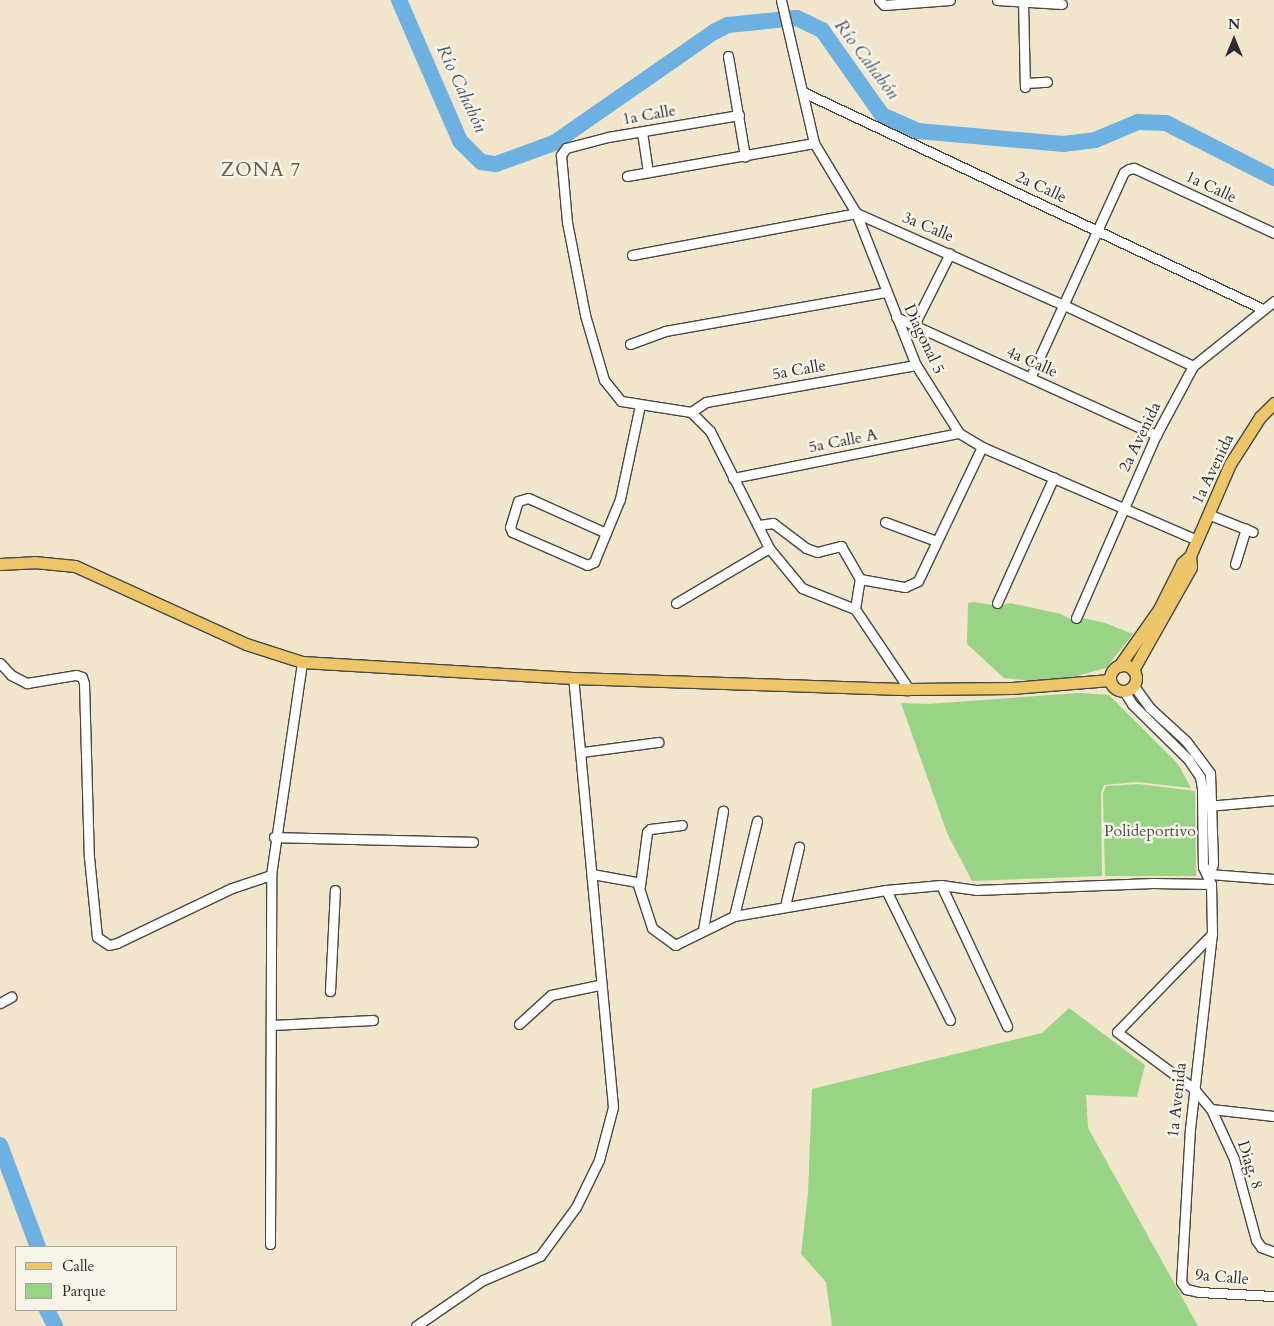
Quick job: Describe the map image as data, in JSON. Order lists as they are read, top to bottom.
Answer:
{
  "streets": {
    "main road": ["1a Avenida"],
    "street": [
      "1a Calle",
      "2a Calle",
      "3a Calle",
      "Diagonal 5",
      "4a Calle",
      "5a Calle",
      "2a Avenida",
      "5a Calle A",
      "Diag. 8",
      "9a Calle"
    ]
  },
  "crossings": [
    ["1a Calle", "2a Calle"],
    ["2a Calle", "Diagonal 5"],
    ["2a Calle", "2a Avenida"],
    ["3a Calle", "Diagonal 5"],
    ["3a Calle", "2a Avenida"],
    ["Diagonal 5", "4a Calle"],
    ["Diagonal 5", "5a Calle"],
    ["Diagonal 5", "2a Avenida"],
    ["Diagonal 5", "5a Calle A"],
    ["Diagonal 5", "1a Avenida"],
    ["4a Calle", "2a Avenida"],
    ["1a Avenida", "Diag. 8"],
    ["1a Avenida", "9a Calle"]
  ],
  "districts": ["ZONA 7"],
  "water": ["Río Cahabón"],
  "parks": ["Polideportivo"],
  "legend": ["Calle", "Parque"],
  "north": "top"
}
